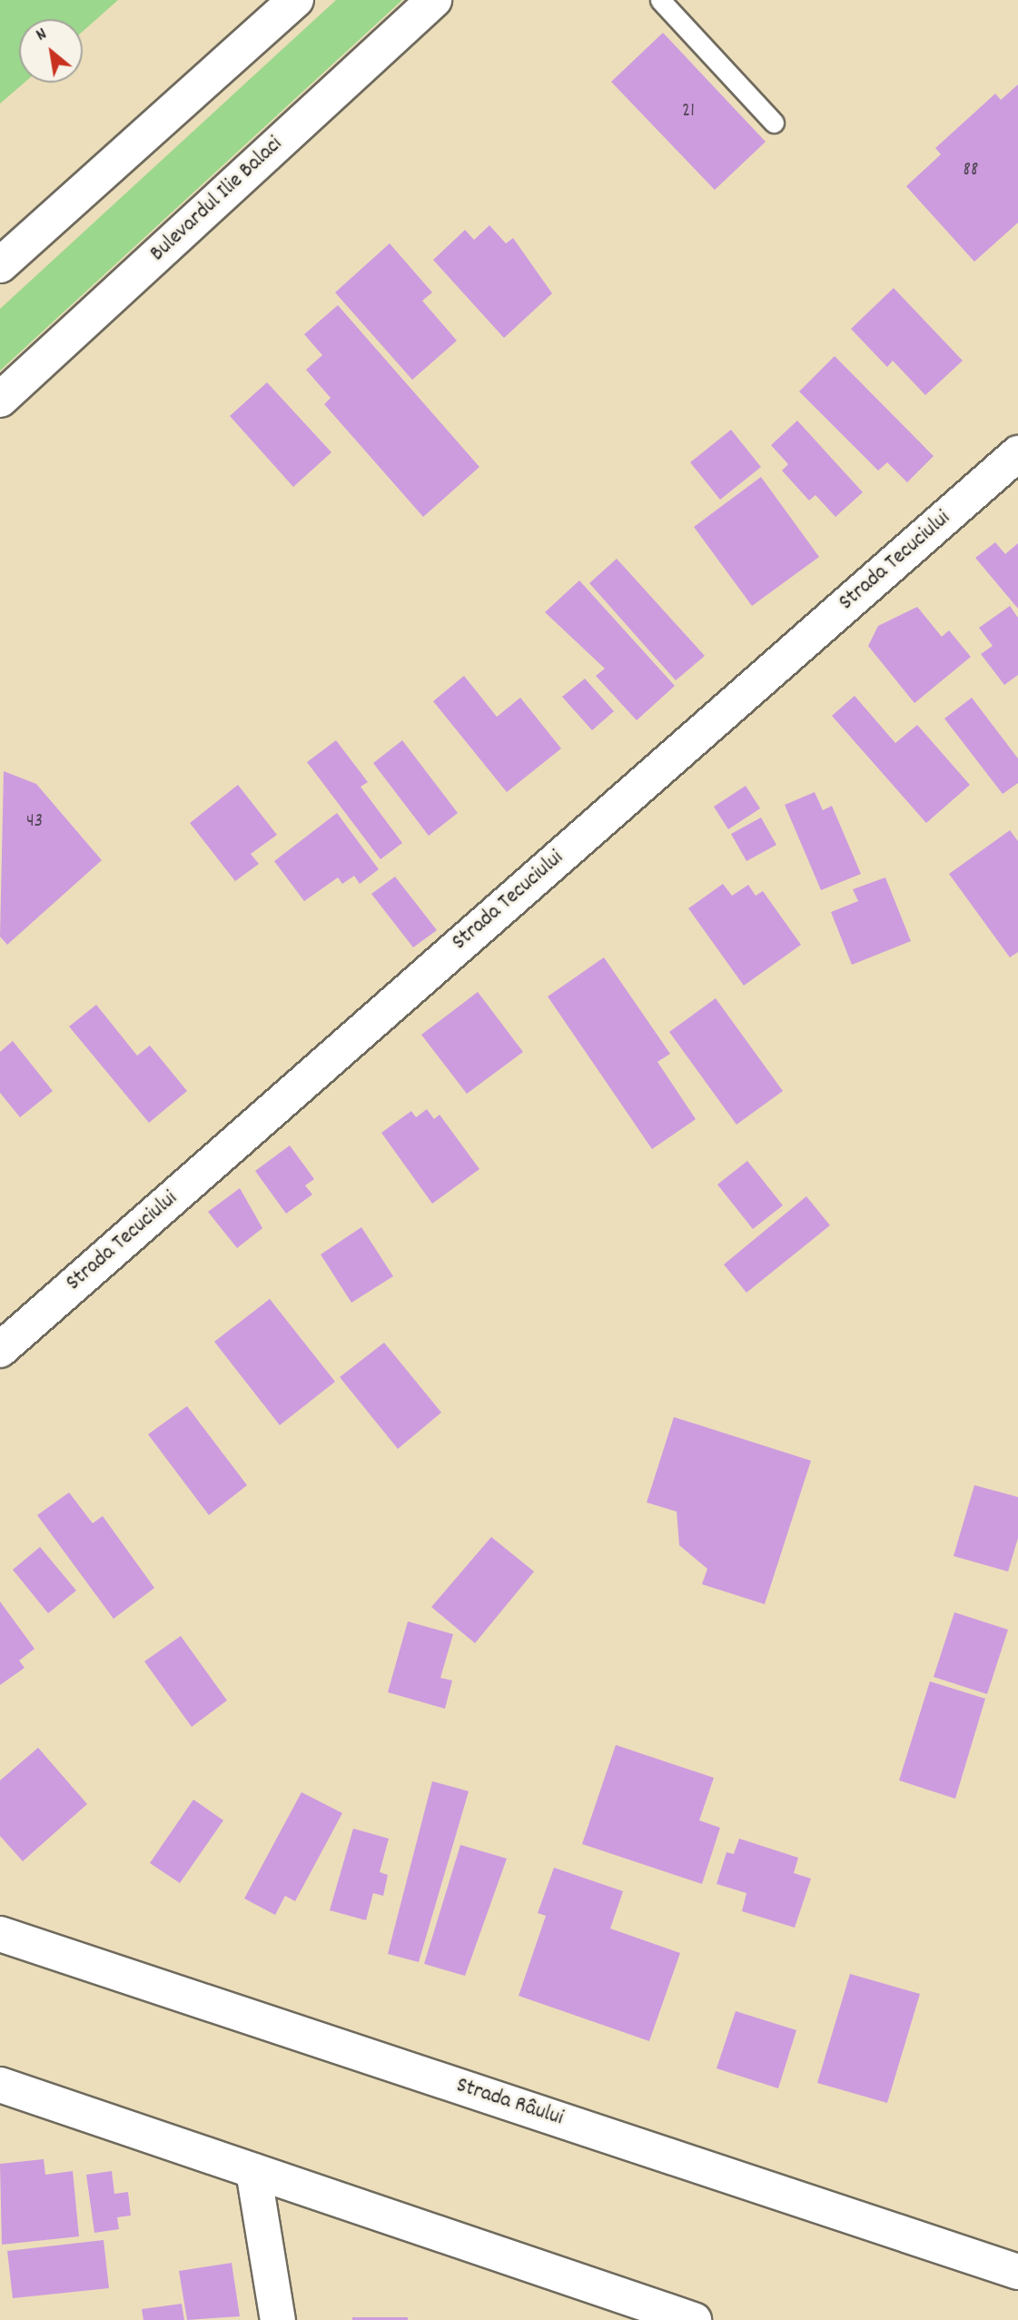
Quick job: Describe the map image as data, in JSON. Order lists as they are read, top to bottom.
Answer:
{
  "streets": {
    "main road": ["Bulevardul Ilie Balaci", "Strada Tecuciului", "Strada Râului"]
  },
  "house_numbers": ["21", "88", "43"],
  "north": "top left"
}
